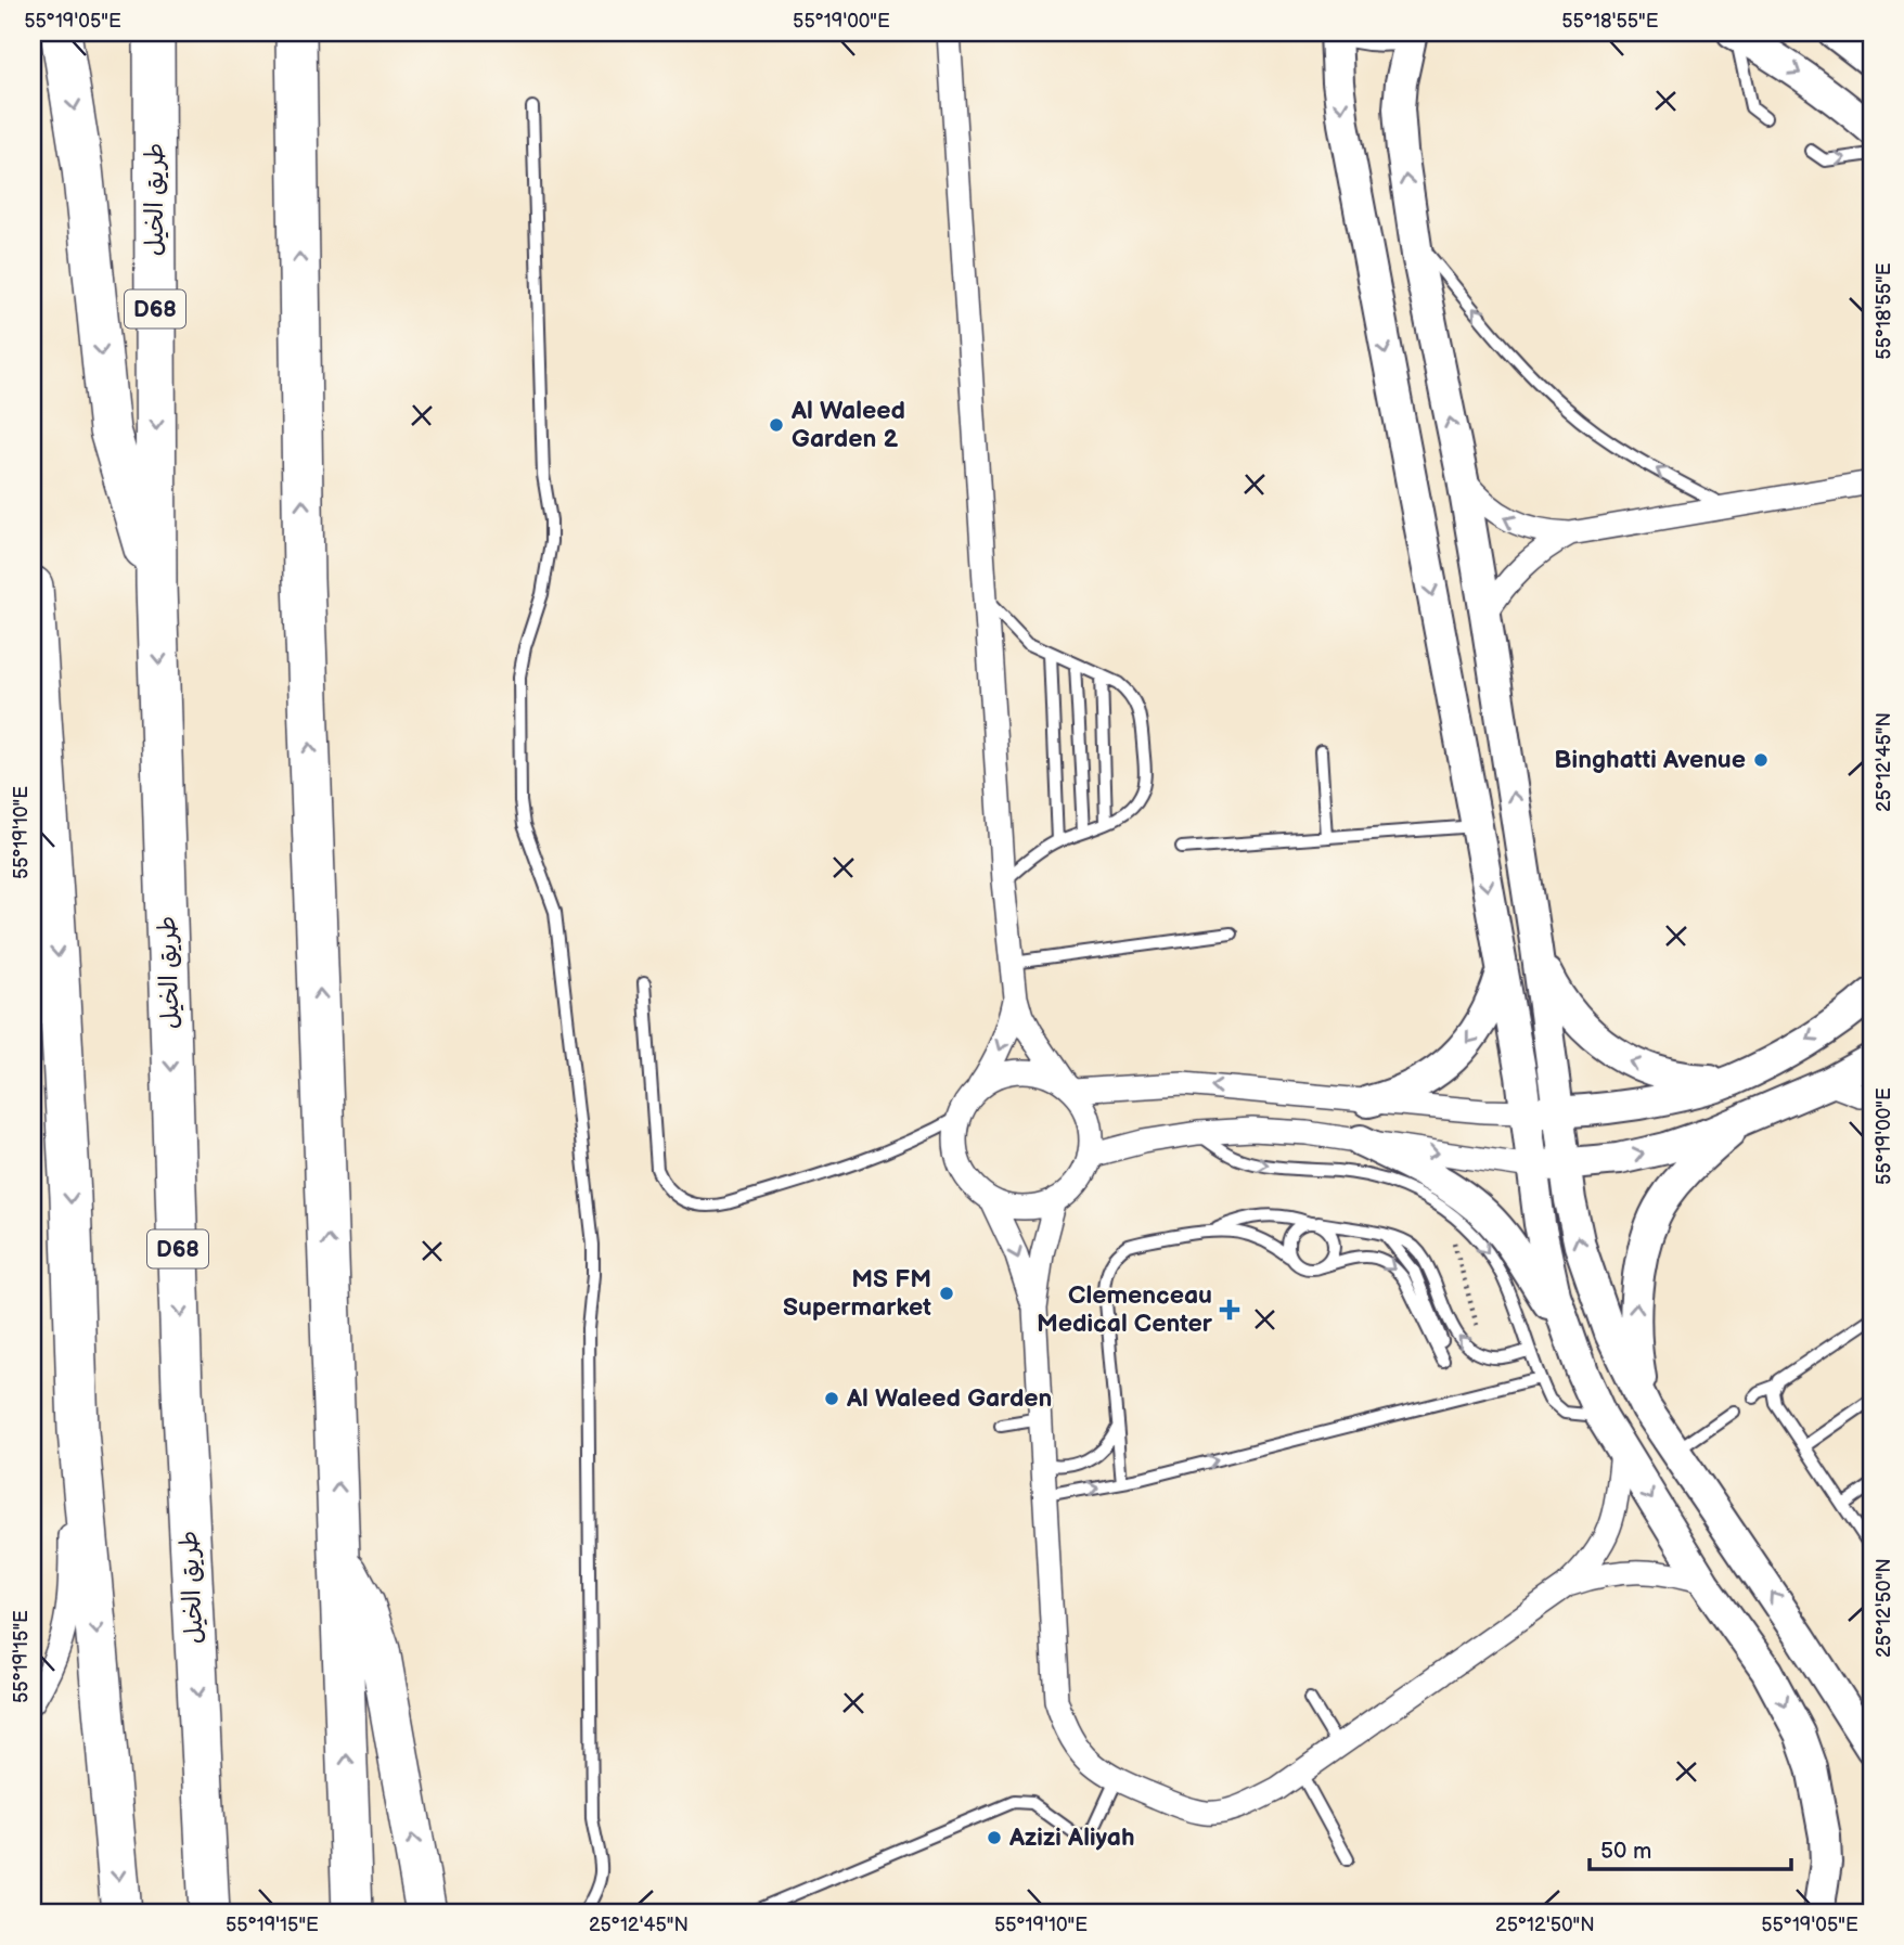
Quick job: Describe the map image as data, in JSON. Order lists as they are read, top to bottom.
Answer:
{
  "streets": {
    "highway": ["طريق الخيل", "D68"]
  },
  "places": {
    "other": [
      "Al Waleed Garden 2",
      "Binghatti Avenue",
      "MS FM Supermarket",
      "Al Waleed Garden",
      "Azizi Aliyah"
    ],
    "health": ["Clemenceau Medical Center"]
  },
  "scale_bar": "50 m",
  "coordinates": [
    "55°19'05\"E",
    "55°19'00\"E",
    "55°18'55\"E",
    "25°12'45\"N",
    "55°19'10\"E",
    "25°12'50\"N",
    "55°19'15\"E"
  ]
}
